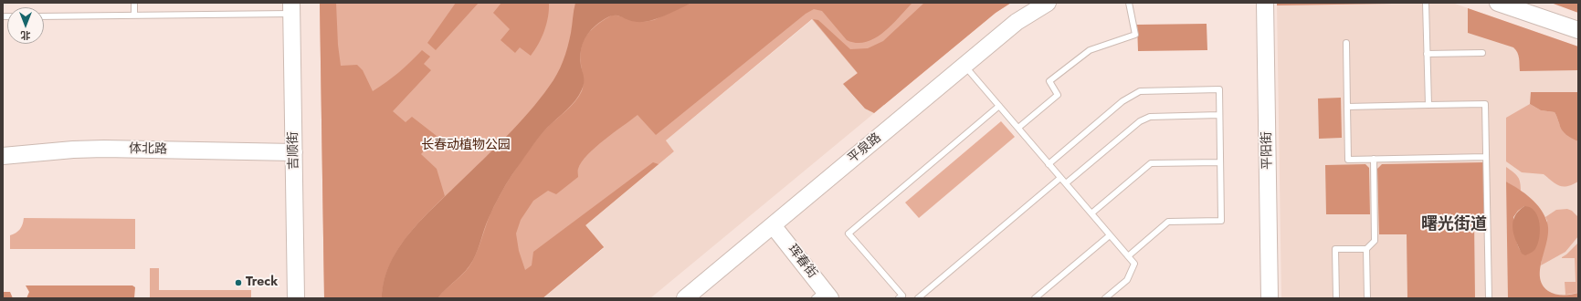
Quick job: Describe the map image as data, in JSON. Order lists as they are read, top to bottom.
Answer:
{
  "streets": {
    "street": [
      "平泉路",
      "体北路",
      "吉顺街",
      "平阳街",
      "珲春街"
    ]
  },
  "crossings": [
    ["平泉路", "珲春街"],
    ["体北路", "吉顺街"]
  ],
  "districts": ["曙光街道"],
  "parks": ["长春动植物公园"],
  "places": ["Treck"],
  "north": "bottom"
}
